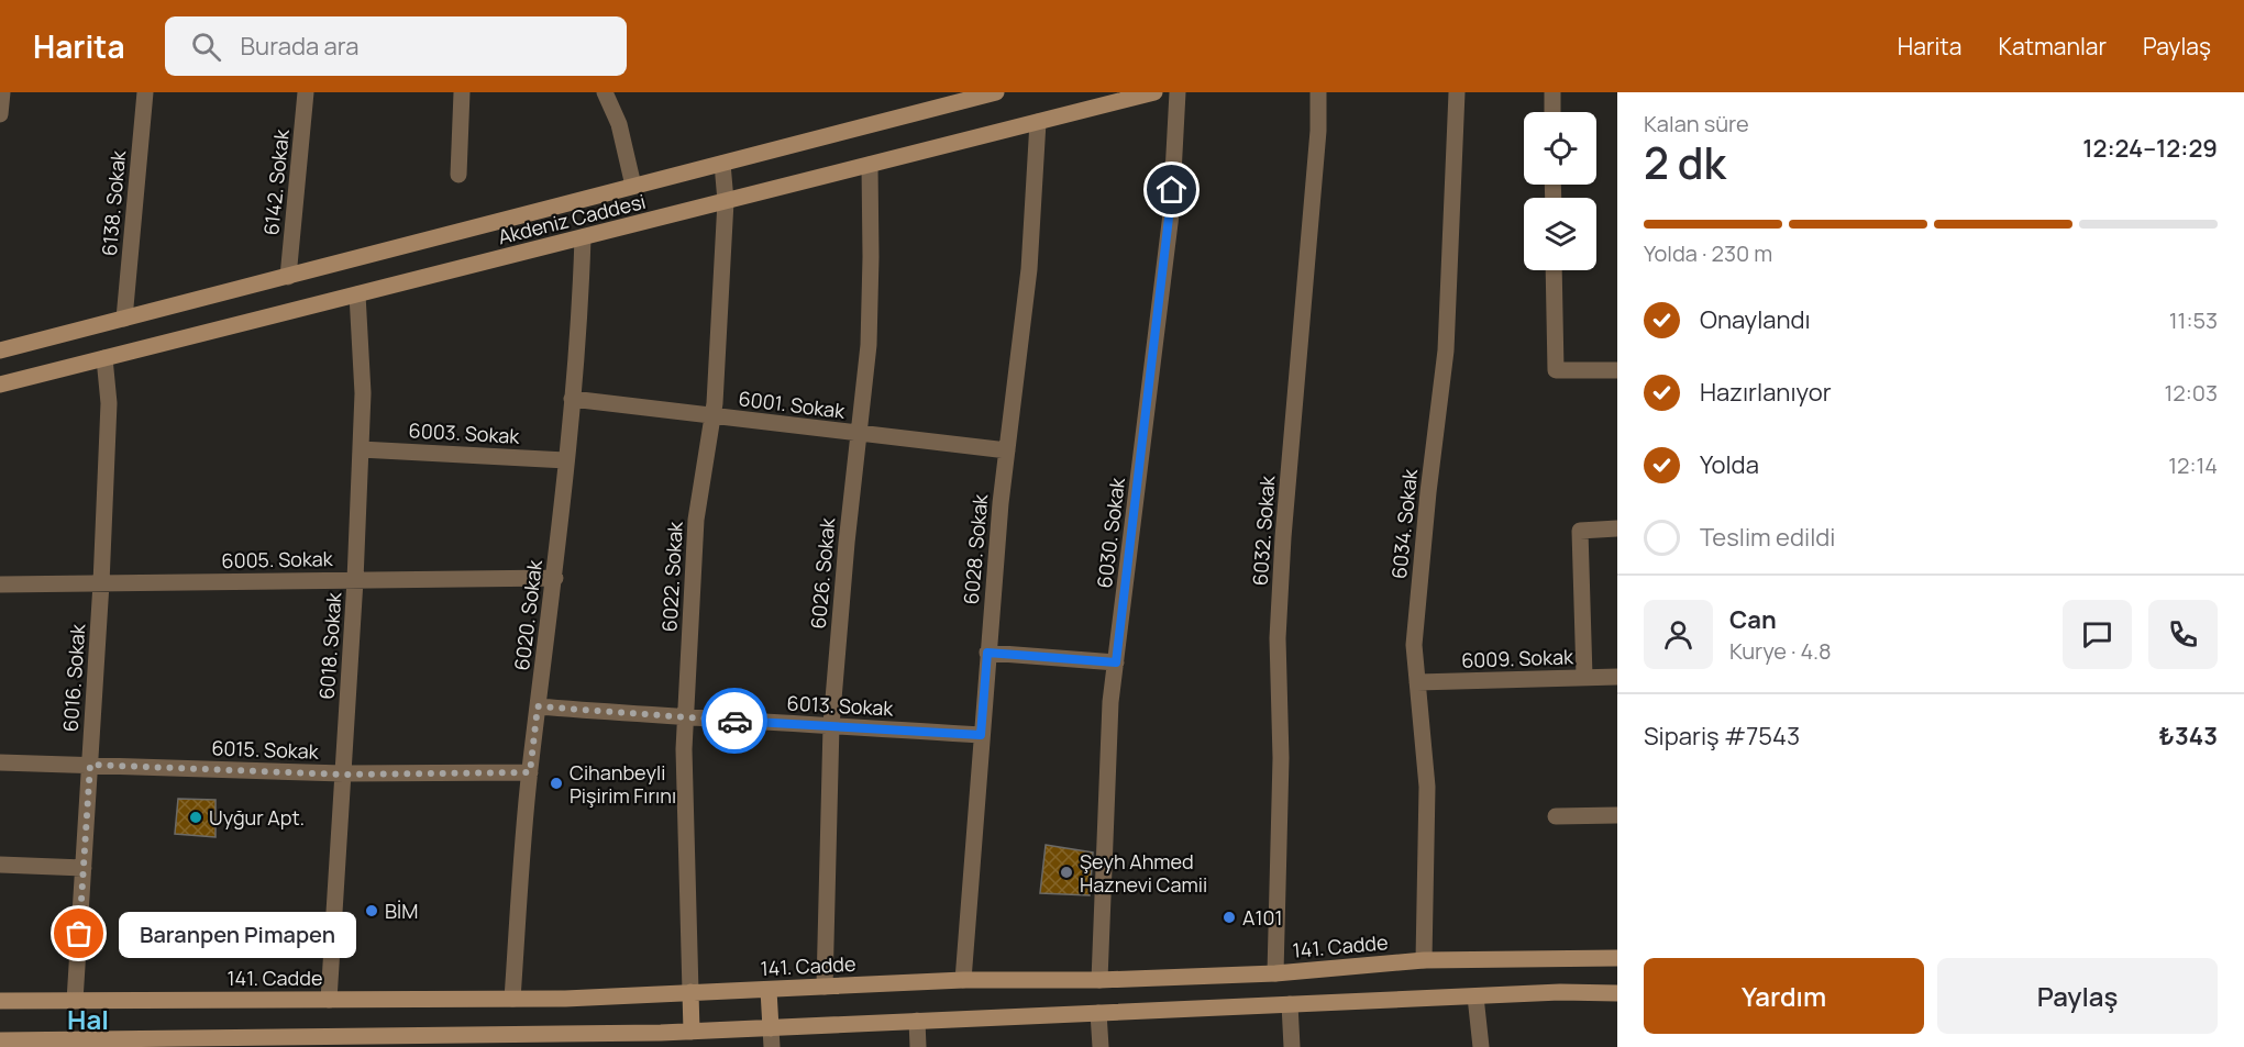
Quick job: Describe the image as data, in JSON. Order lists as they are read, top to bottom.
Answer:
{
  "streets": {
    "street": [
      "6142. Sokak",
      "6138. Sokak",
      "Akdeniz Caddesi",
      "6001. Sokak",
      "6003. Sokak",
      "6034. Sokak",
      "6032. Sokak",
      "6030. Sokak",
      "6028. Sokak",
      "6005. Sokak",
      "6026. Sokak",
      "6022. Sokak",
      "6020. Sokak",
      "6018. Sokak",
      "6009. Sokak",
      "6016. Sokak",
      "6013. Sokak",
      "6015. Sokak",
      "141. Cadde"
    ]
  },
  "crossings": [
    ["6142. Sokak", "Akdeniz Caddesi"],
    ["6138. Sokak", "Akdeniz Caddesi"],
    ["Akdeniz Caddesi", "6028. Sokak"],
    ["Akdeniz Caddesi", "6026. Sokak"],
    ["Akdeniz Caddesi", "6022. Sokak"],
    ["Akdeniz Caddesi", "6020. Sokak"],
    ["Akdeniz Caddesi", "6018. Sokak"],
    ["Akdeniz Caddesi", "6016. Sokak"],
    ["6001. Sokak", "6028. Sokak"],
    ["6001. Sokak", "6026. Sokak"],
    ["6001. Sokak", "6022. Sokak"],
    ["6001. Sokak", "6020. Sokak"],
    ["6003. Sokak", "6020. Sokak"],
    ["6003. Sokak", "6018. Sokak"],
    ["6034. Sokak", "6009. Sokak"],
    ["6034. Sokak", "141. Cadde"],
    ["6032. Sokak", "141. Cadde"],
    ["6030. Sokak", "141. Cadde"],
    ["6028. Sokak", "6013. Sokak"],
    ["6028. Sokak", "141. Cadde"],
    ["6005. Sokak", "6020. Sokak"],
    ["6005. Sokak", "6018. Sokak"],
    ["6005. Sokak", "6016. Sokak"],
    ["6026. Sokak", "6013. Sokak"],
    ["6026. Sokak", "141. Cadde"],
    ["6022. Sokak", "6013. Sokak"],
    ["6022. Sokak", "141. Cadde"],
    ["6020. Sokak", "6013. Sokak"],
    ["6020. Sokak", "6015. Sokak"],
    ["6020. Sokak", "141. Cadde"],
    ["6018. Sokak", "6015. Sokak"],
    ["6018. Sokak", "141. Cadde"],
    ["6016. Sokak", "6015. Sokak"],
    ["6016. Sokak", "141. Cadde"]
  ],
  "districts": ["Hal"],
  "places": [
    "Cihanbeyli Pişirim Fırını",
    "Uyğur Apt.",
    "Şeyh Ahmed Haznevi Camii",
    "BİM",
    "A101",
    "Baranpen Pimapen"
  ],
  "page": {
    "header": "Harita",
    "search": "Burada ara",
    "nav": ["Harita", "Katmanlar", "Paylaş"],
    "heading": ["2 dk", "Kalan süre", "12:24–12:29"],
    "panel": [
      "Can",
      "Kurye · 4.8",
      "Sipariş #7543",
      "₺343"
    ],
    "bar": "Yolda · 230 m",
    "list": [
      ["Onaylandı", "11:53"],
      ["Hazırlanıyor", "12:03"],
      ["Yolda", "12:14"],
      "Teslim edildi"
    ],
    "bubble": "Baranpen Pimapen",
    "buttons": ["Yardım", "Paylaş"]
  }
}
